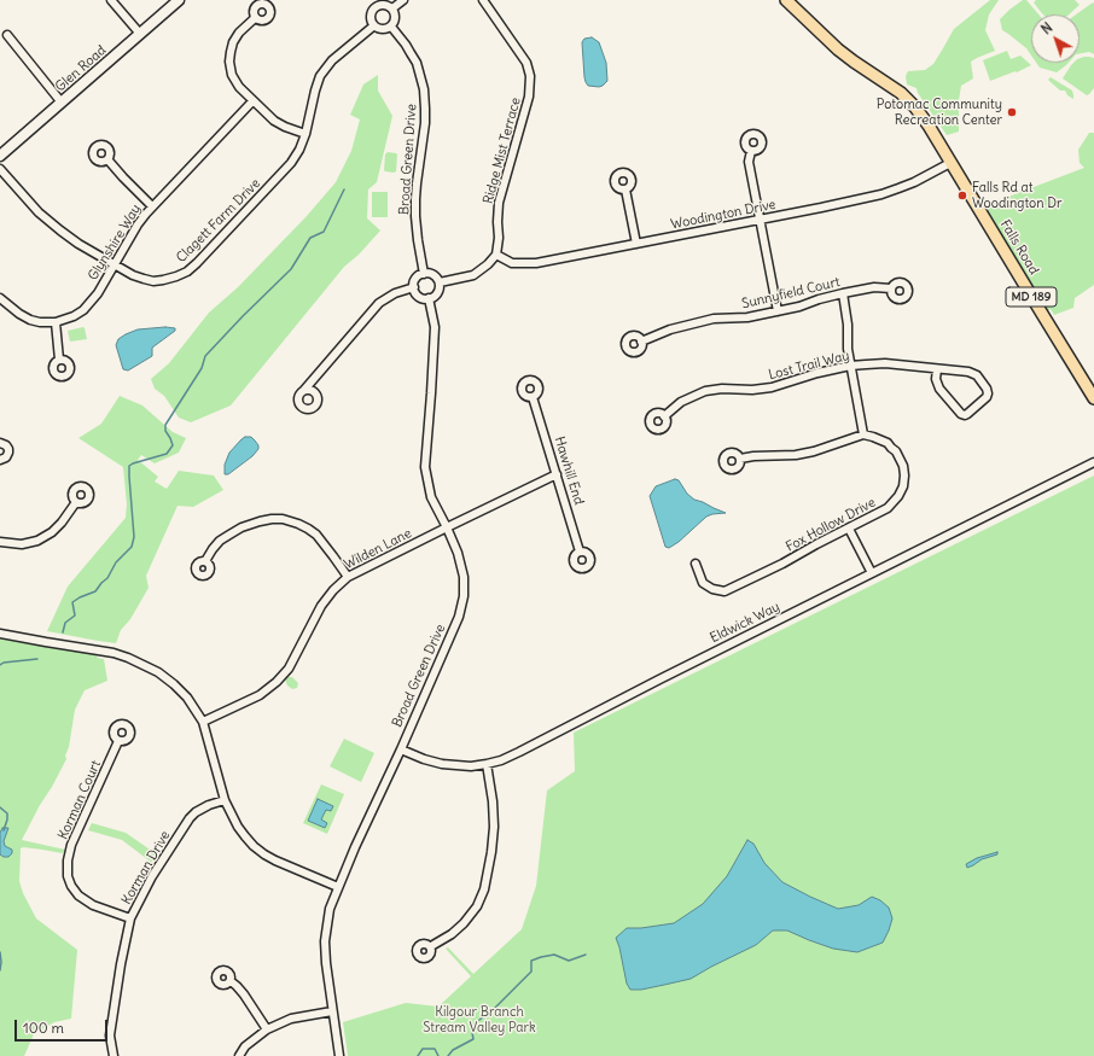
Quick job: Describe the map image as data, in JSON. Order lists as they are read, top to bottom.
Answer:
{
  "streets": {
    "main road": ["Glen Road", "Falls Road", "MD 189"],
    "street": [
      "Ridge Mist Terrace",
      "Broad Green Drive",
      "Woodington Drive",
      "Clagett Farm Drive",
      "Glynshire Way",
      "Sunnyfield Court",
      "Lost Trail Way",
      "Hawhill End",
      "Fox Hollow Drive",
      "Wilden Lane",
      "Eldwick Way",
      "Korman Court",
      "Korman Drive"
    ]
  },
  "crossings": [
    ["Ridge Mist Terrace", "Woodington Drive"],
    ["Broad Green Drive", "Clagett Farm Drive"],
    ["Broad Green Drive", "Wilden Lane"],
    ["Broad Green Drive", "Eldwick Way"],
    ["Woodington Drive", "Falls Road"],
    ["Clagett Farm Drive", "Glynshire Way"],
    ["Hawhill End", "Wilden Lane"],
    ["Korman Court", "Korman Drive"]
  ],
  "parks": ["Kilgour Branch Stream Valley Park"],
  "places": ["Potomac Community Recreation Center", "Falls Rd at Woodington Dr"],
  "scale_bar": "100 m",
  "north": "top left"
}
